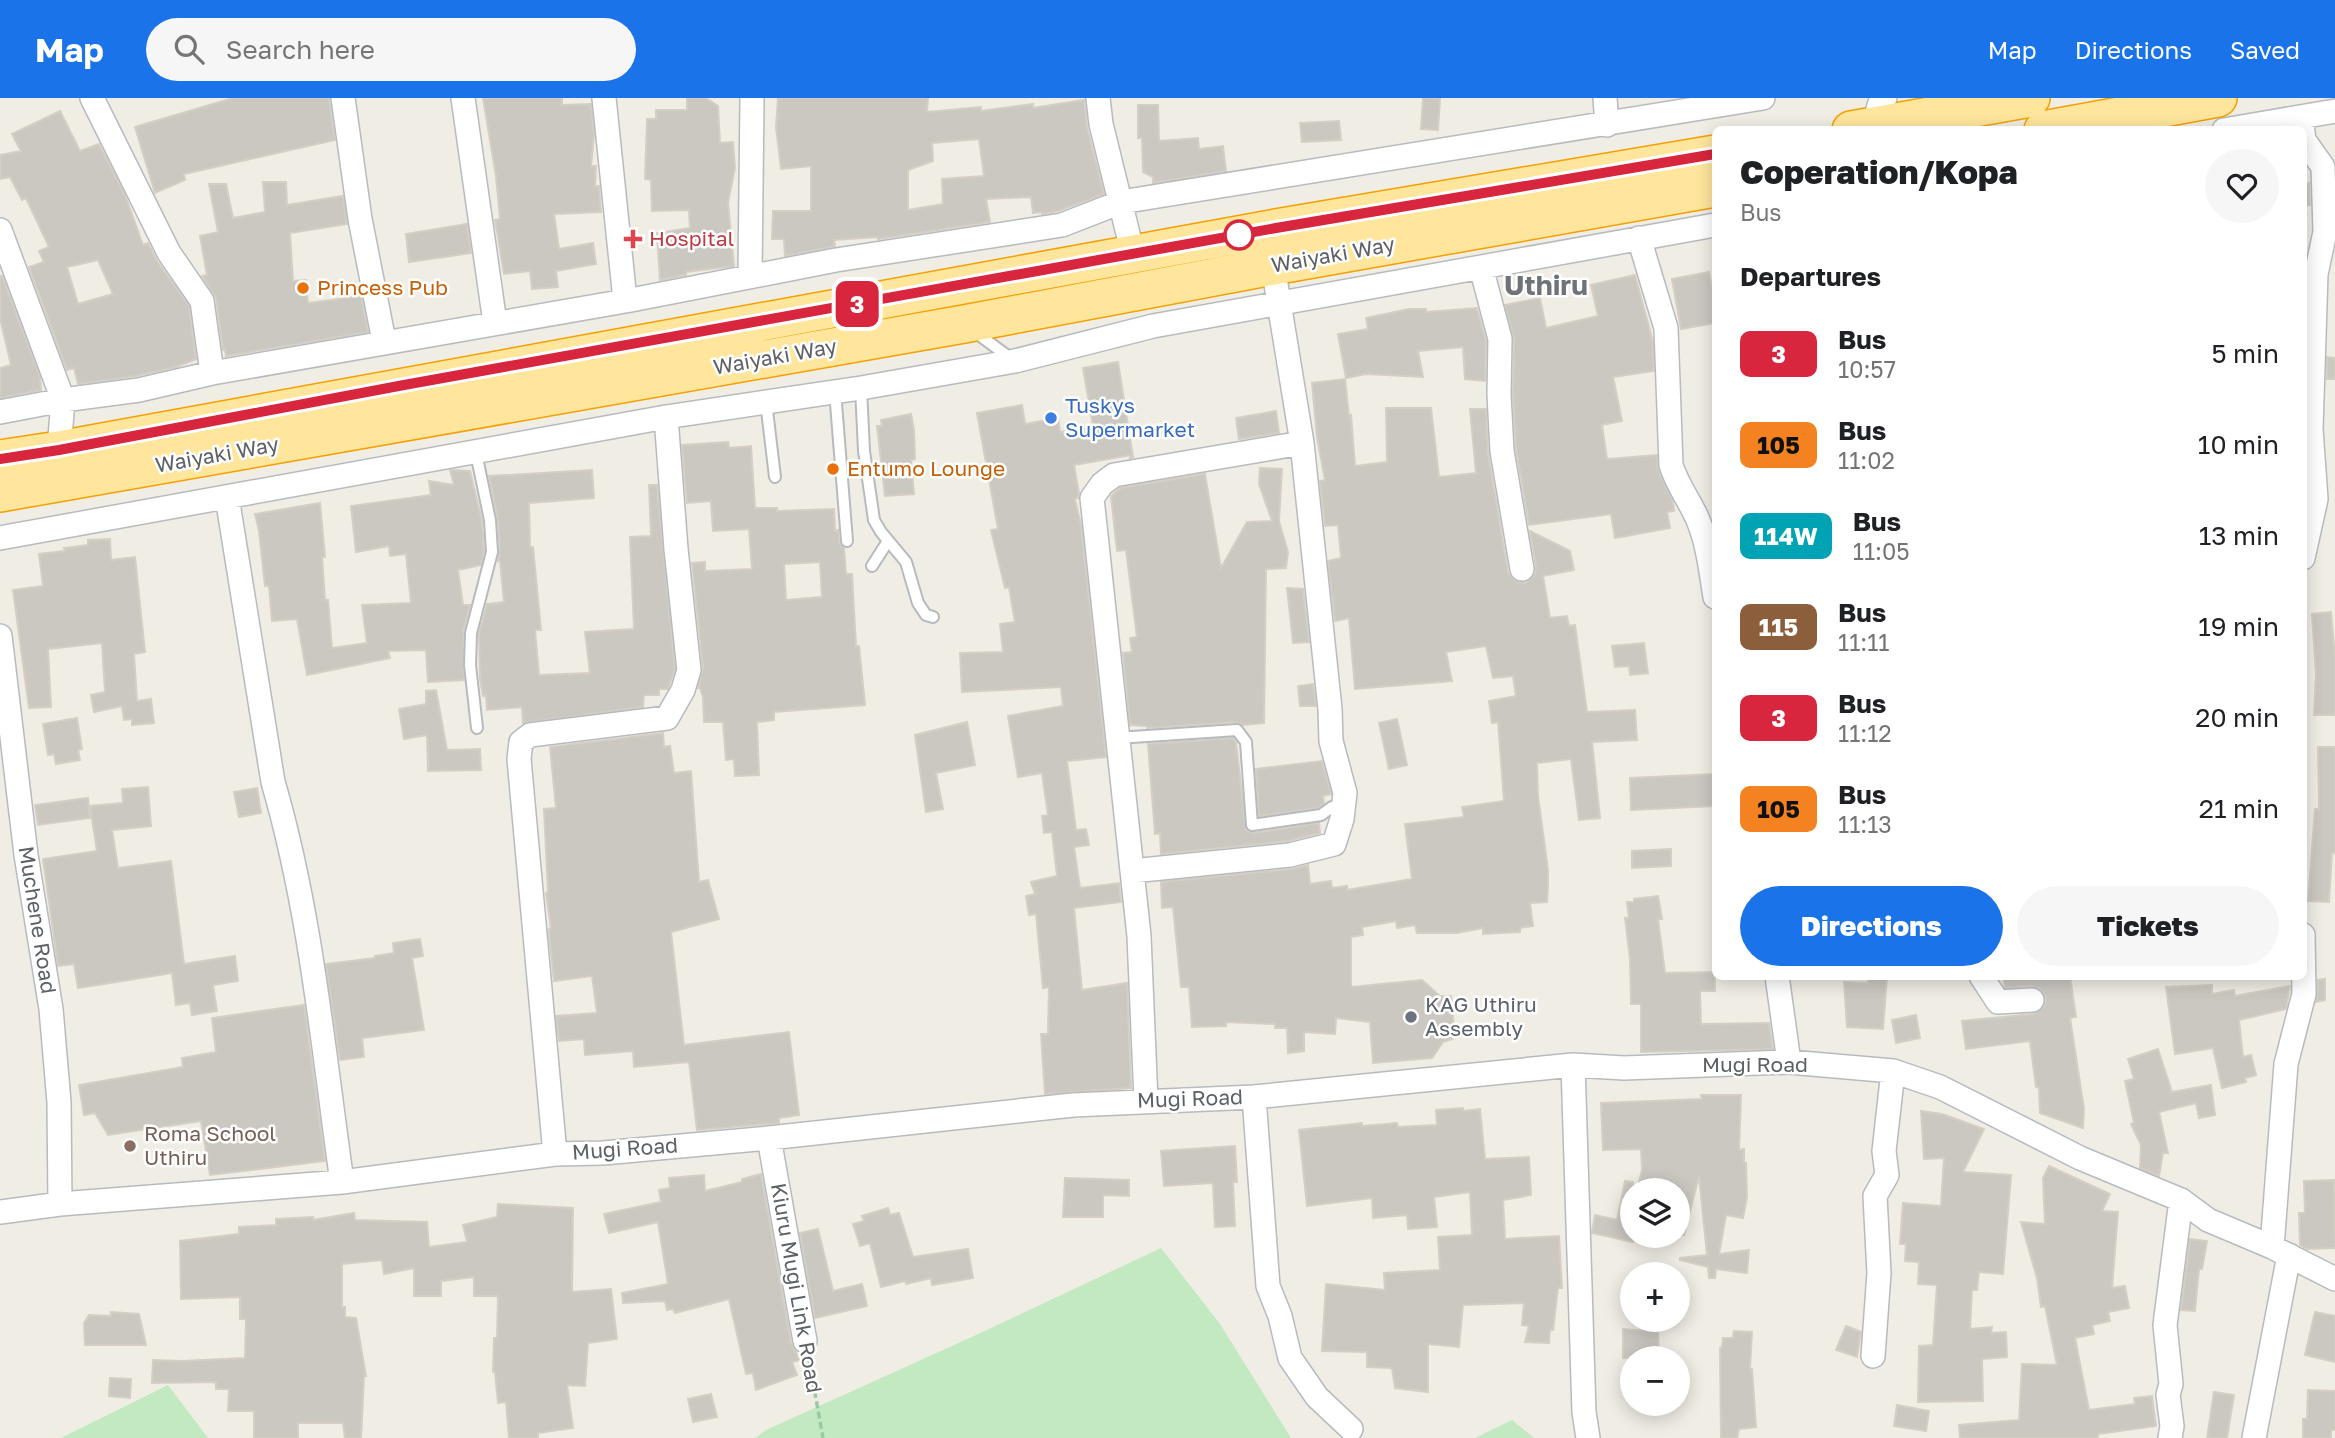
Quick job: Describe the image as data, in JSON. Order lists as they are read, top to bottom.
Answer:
{
  "streets": {
    "highway": ["Waiyaki Way"],
    "street": ["Muchene Road", "Mugi Road", "Kiuru Mugi Link Road"]
  },
  "crossings": [
    ["Muchene Road", "Mugi Road"],
    ["Mugi Road", "Kiuru Mugi Link Road"]
  ],
  "districts": ["Uthiru"],
  "places": {
    "health": ["Hospital"],
    "other": [
      "Princess Pub",
      "Tuskys Supermarket",
      "Entumo Lounge",
      "KAG Uthiru Assembly",
      "Roma School Uthiru"
    ]
  },
  "lines": ["bus line 3"],
  "page": {
    "header": "Map",
    "search": "Search here",
    "nav": ["Map", "Directions", "Saved"],
    "on_map": "3",
    "heading": [
      ["Coperation/Kopa", "Bus"],
      "Departures"
    ],
    "list": [
      {
        "mark": "3",
        "name": "Bus",
        "note": "10:57",
        "value": "5 min"
      },
      {
        "mark": "105",
        "name": "Bus",
        "note": "11:02",
        "value": "10 min"
      },
      {
        "mark": "114W",
        "name": "Bus",
        "note": "11:05",
        "value": "13 min"
      },
      {
        "mark": "115",
        "name": "Bus",
        "note": "11:11",
        "value": "19 min"
      },
      {
        "mark": "3",
        "name": "Bus",
        "note": "11:12",
        "value": "20 min"
      },
      {
        "mark": "105",
        "name": "Bus",
        "note": "11:13",
        "value": "21 min"
      }
    ],
    "buttons": ["Directions", "Tickets"],
    "map_buttons": ["+", "−"]
  }
}
